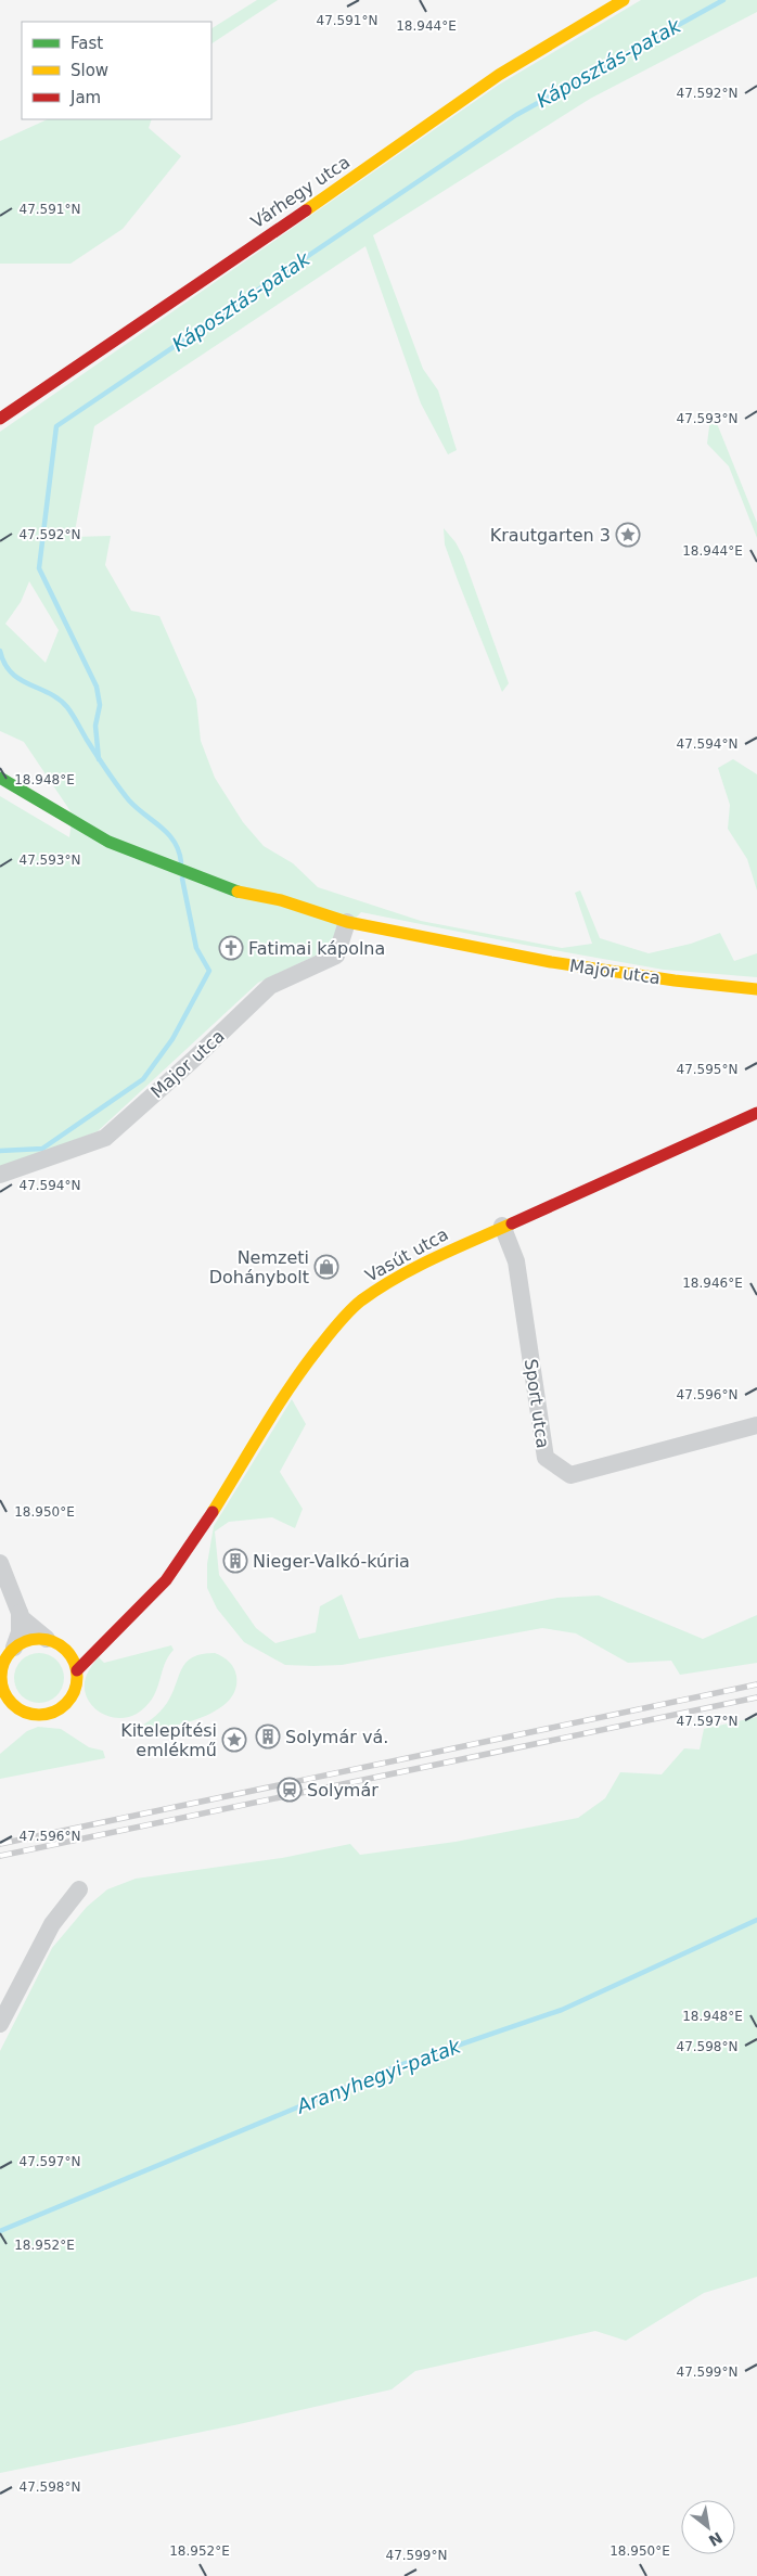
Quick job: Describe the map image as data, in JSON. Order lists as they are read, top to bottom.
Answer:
{
  "streets": {
    "street": [
      "Várhegy utca",
      "Major utca",
      "Vasút utca",
      "Sport utca"
    ]
  },
  "crossings": [
    ["Vasút utca", "Sport utca"]
  ],
  "water": ["Káposztás-patak", "Aranyhegyi-patak"],
  "places": {
    "place": ["Krautgarten 3", "Kitelepítési emlékmű"],
    "church": ["Fatimai kápolna"],
    "shop": ["Nemzeti Dohánybolt"],
    "building": ["Nieger-Valkó-kúria", "Solymár vá."],
    "station": ["Solymár"]
  },
  "legend": ["Fast", "Slow", "Jam"],
  "north": "bottom right",
  "coordinates": [
    "47.591°N",
    "18.944°E",
    "47.592°N",
    "47.593°N",
    "47.594°N",
    "18.948°E",
    "47.595°N",
    "18.946°E",
    "47.596°N",
    "18.950°E",
    "47.597°N",
    "47.598°N",
    "18.952°E",
    "47.599°N"
  ]
}
